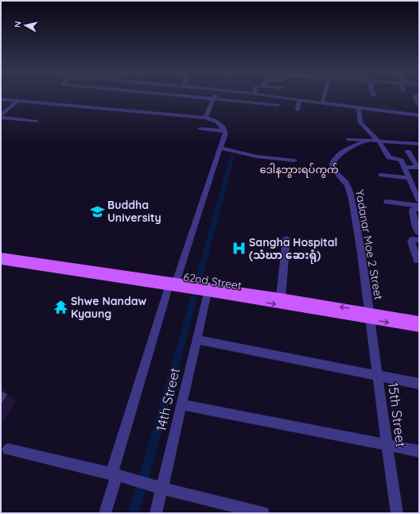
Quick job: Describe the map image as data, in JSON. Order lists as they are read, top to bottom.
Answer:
{
  "streets": {
    "main road": ["62nd Street"],
    "street": ["Yadanar Moe 2 Street", "14th Street", "15th Street"]
  },
  "crossings": [
    ["Yadanar Moe 2 Street", "62nd Street"],
    ["Yadanar Moe 2 Street", "15th Street"],
    ["62nd Street", "14th Street"],
    ["62nd Street", "15th Street"]
  ],
  "districts": ["ဒေါနဘွားရပ်ကွက်"],
  "places": {
    "school or university": ["Buddha University"],
    "hospital": ["Sangha Hospital (သံဃာ ဆေးရုံ)"],
    "temple": ["Shwe Nandaw Kyaung"]
  },
  "north": "left"
}
